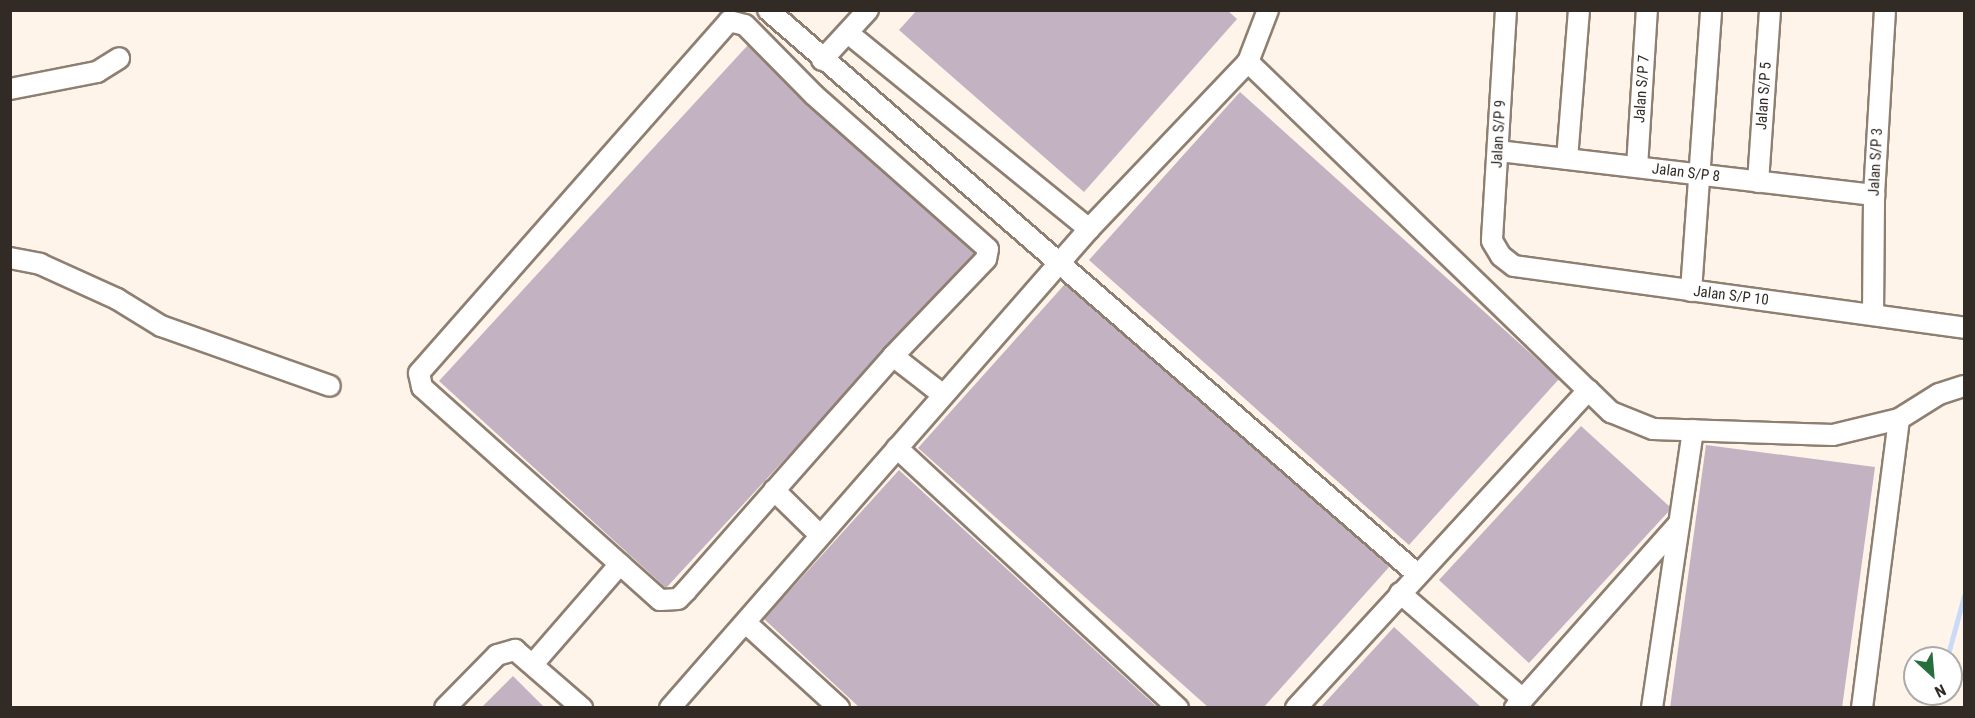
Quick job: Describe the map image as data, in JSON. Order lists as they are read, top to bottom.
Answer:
{
  "streets": {
    "street": [
      "Jalan S/P 7",
      "Jalan S/P 5",
      "Jalan S/P 9",
      "Jalan S/P 3",
      "Jalan S/P 8",
      "Jalan S/P 10"
    ]
  },
  "crossings": [
    ["Jalan S/P 7", "Jalan S/P 8"],
    ["Jalan S/P 5", "Jalan S/P 8"],
    ["Jalan S/P 9", "Jalan S/P 8"],
    ["Jalan S/P 9", "Jalan S/P 10"],
    ["Jalan S/P 3", "Jalan S/P 8"],
    ["Jalan S/P 3", "Jalan S/P 10"]
  ],
  "north": "bottom right"
}
